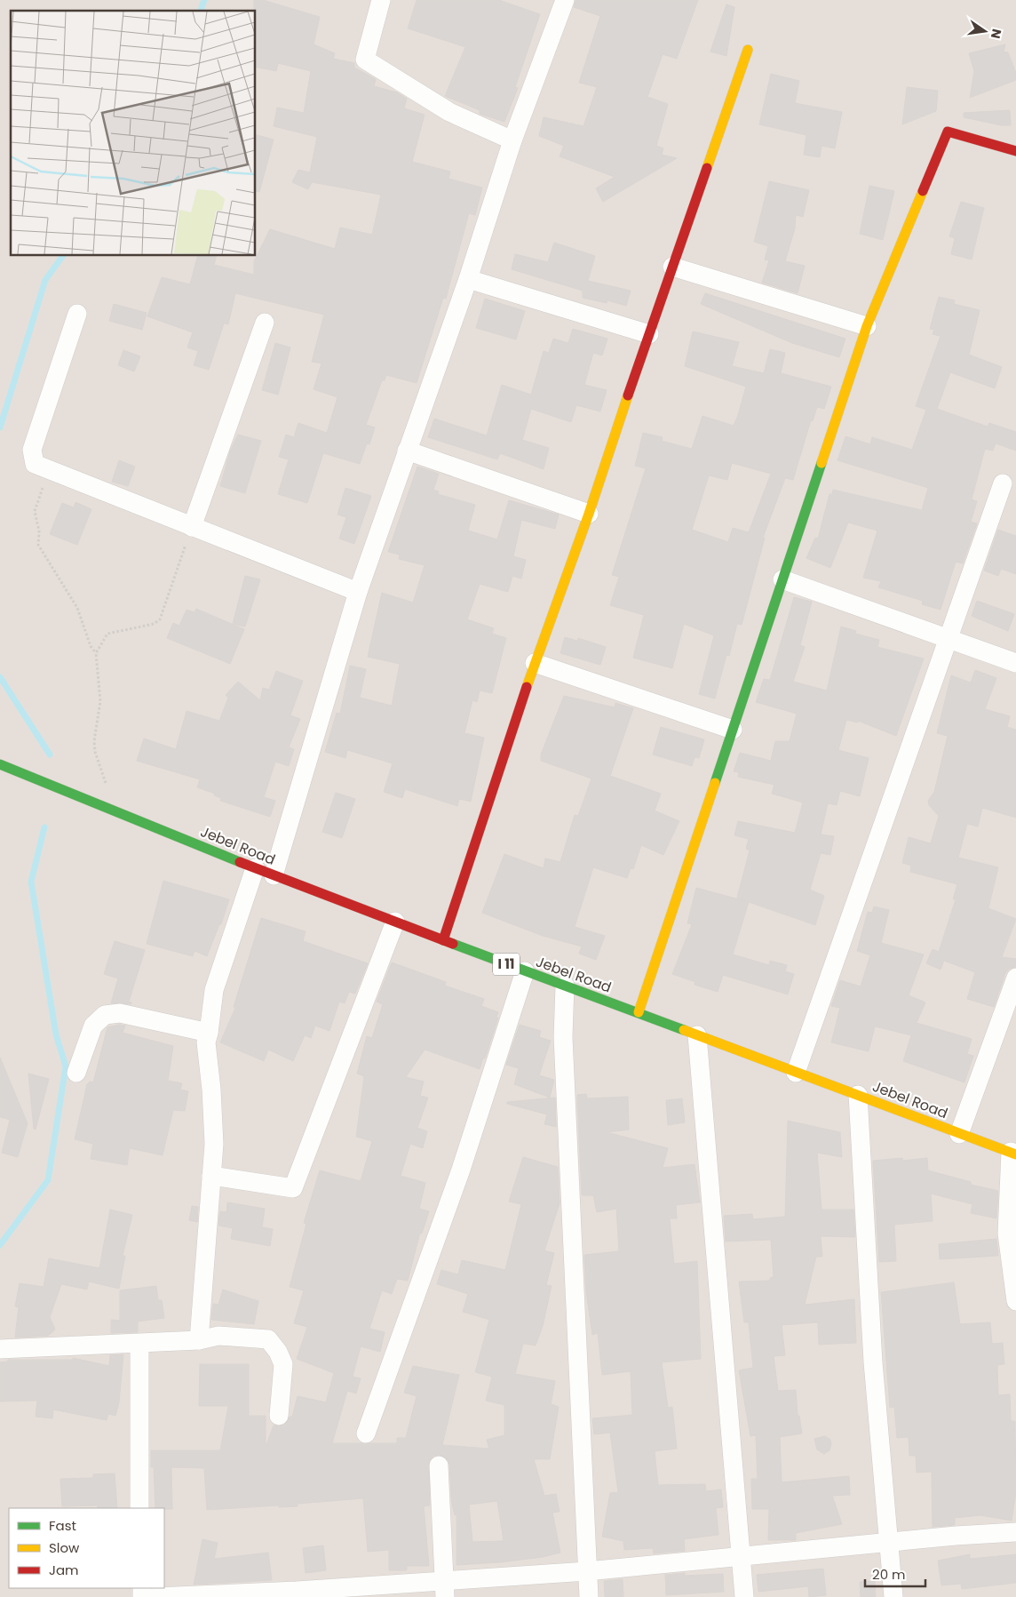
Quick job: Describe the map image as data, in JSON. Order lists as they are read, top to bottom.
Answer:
{
  "streets": {
    "street": ["Jebel Road", "I 11"]
  },
  "legend": ["Fast", "Slow", "Jam"],
  "scale_bar": "20 m",
  "north": "right"
}
